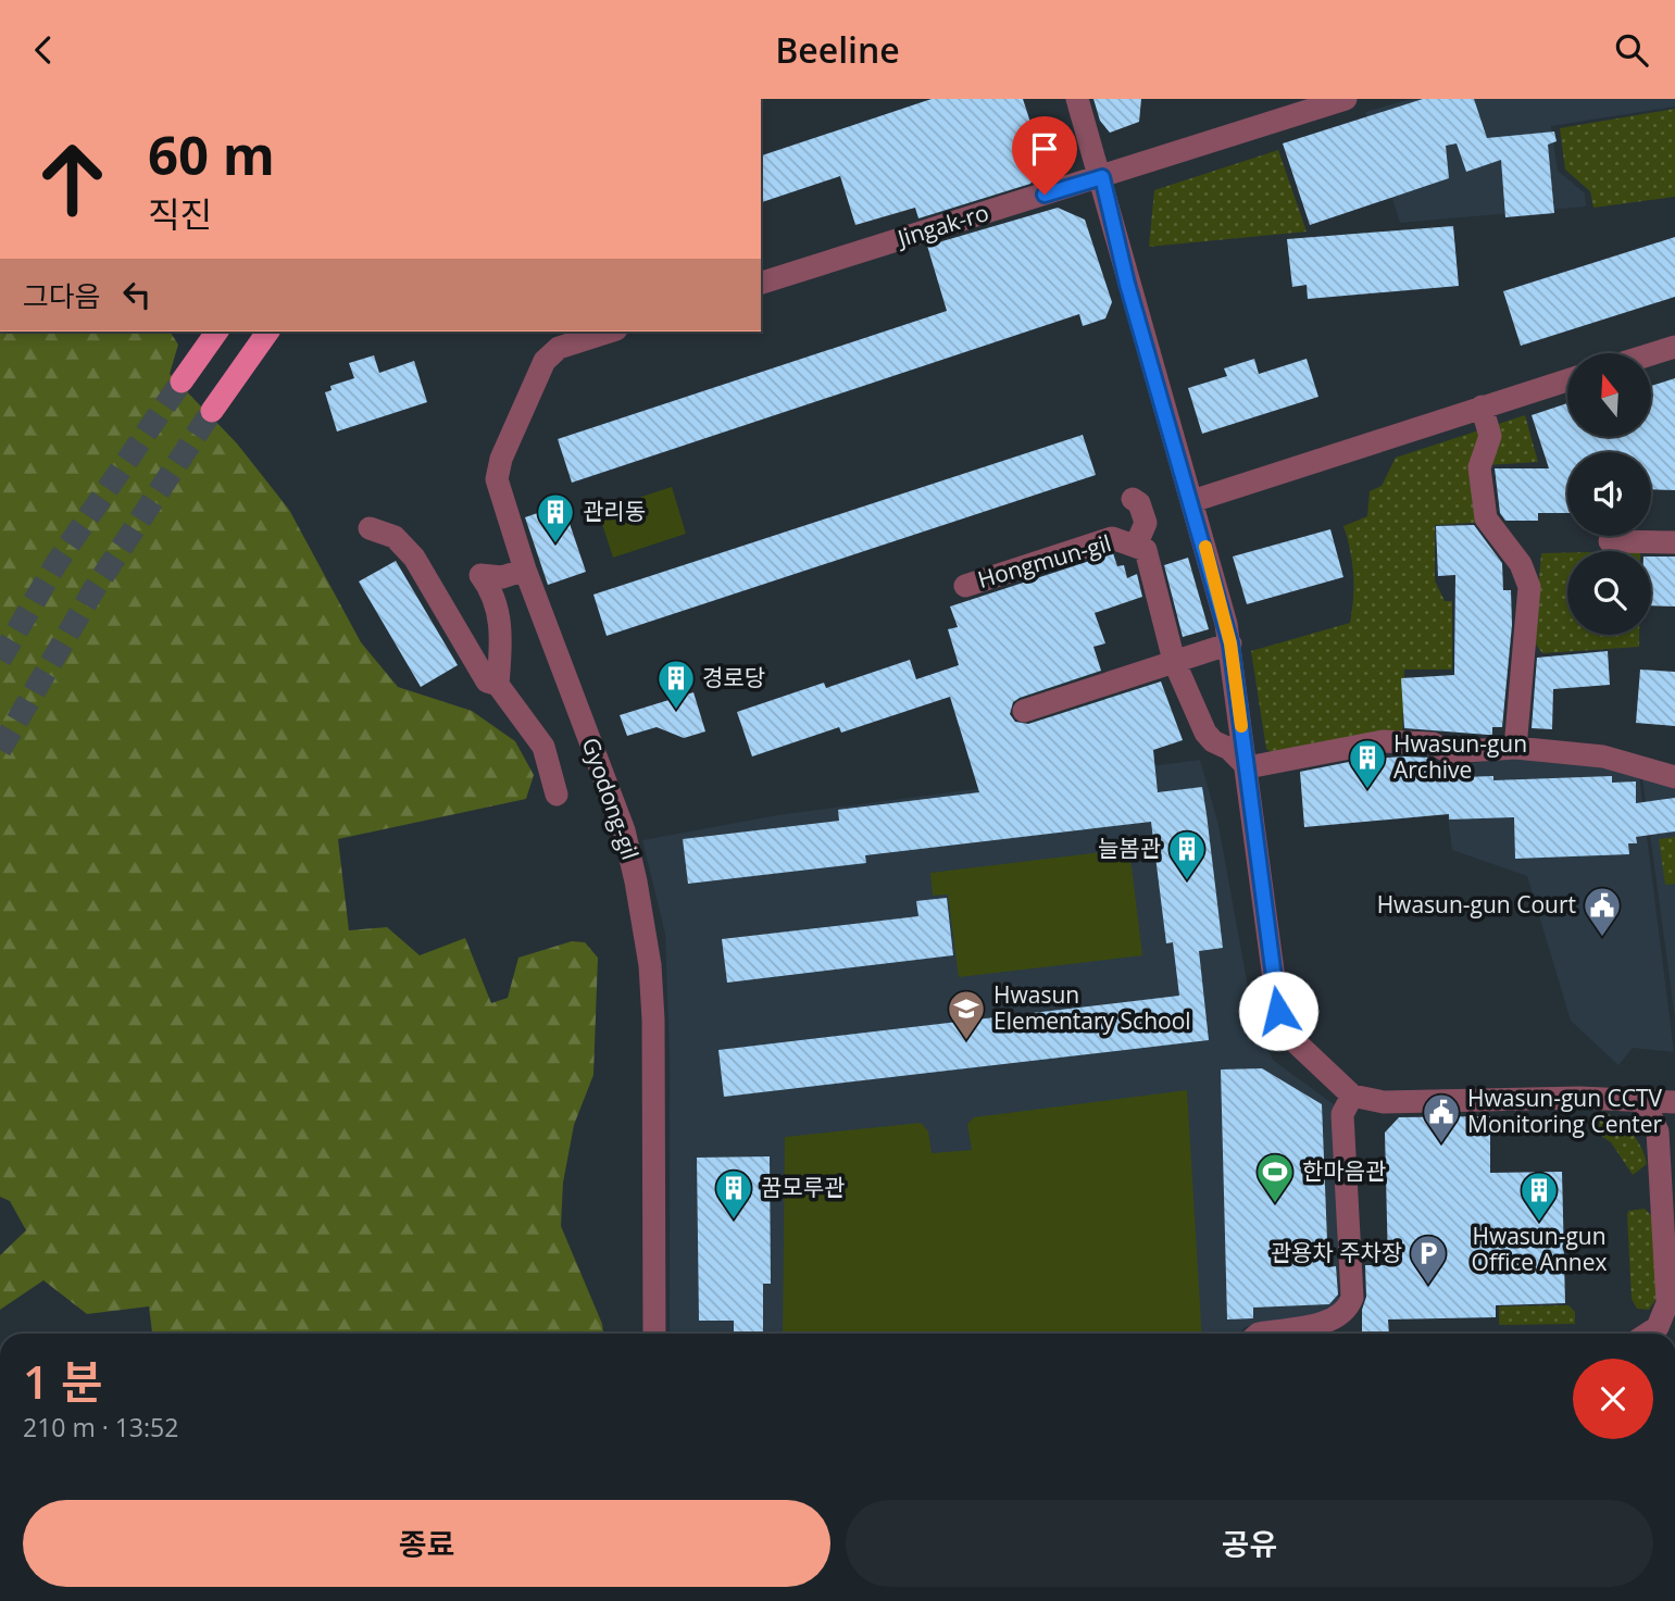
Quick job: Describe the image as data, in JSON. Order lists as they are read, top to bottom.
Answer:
{
  "streets": {
    "street": ["Jingak-ro", "Hongmun-gil", "Gyodong-gil"]
  },
  "places": {
    "building": [
      "관리동",
      "경로당",
      "Hwasun-gun Archive",
      "늘봄관",
      "꿈모루관",
      "Hwasun-gun Office Annex"
    ],
    "public building": ["Hwasun-gun Court", "Hwasun-gun CCTV Monitoring Center"],
    "school or university": ["Hwasun Elementary School"],
    "sports": ["한마음관"],
    "parking": ["관용차 주차장"]
  },
  "north": "top",
  "page": {
    "header": "Beeline",
    "turn": ["60 m", "직진"],
    "then": "그다음",
    "heading": ["1 분", "210 m · 13:52"],
    "buttons": ["종료", "공유"]
  }
}
